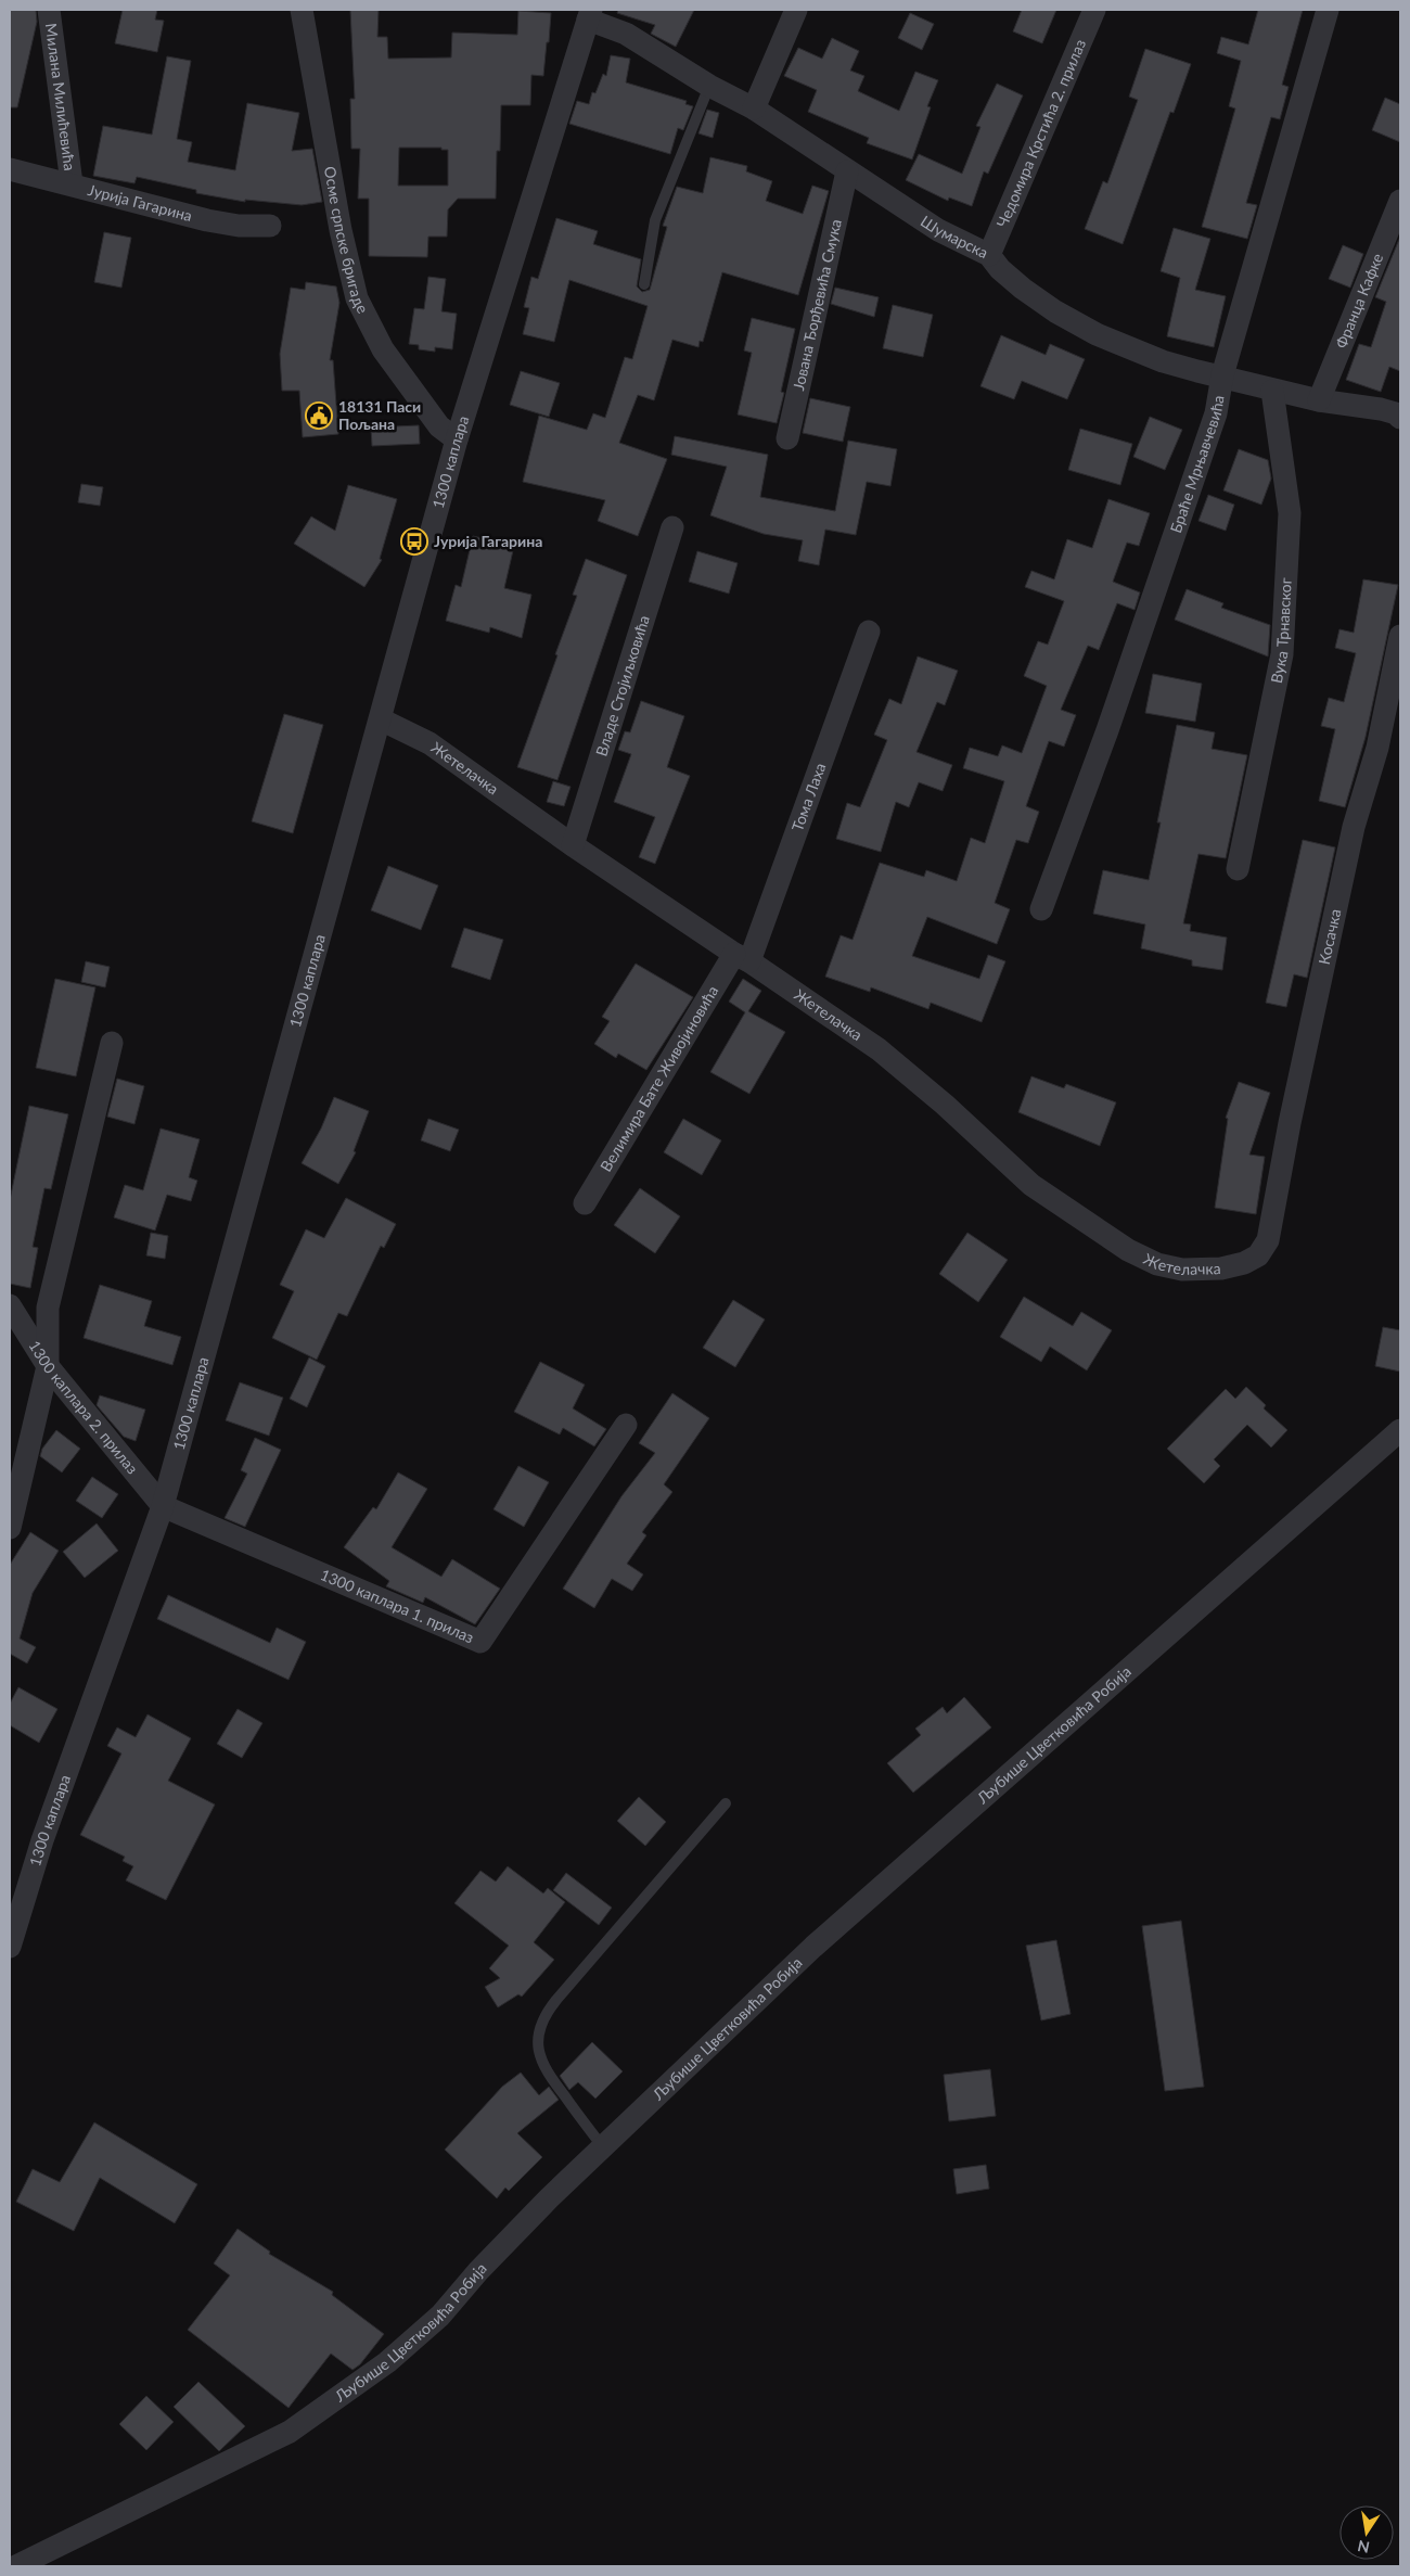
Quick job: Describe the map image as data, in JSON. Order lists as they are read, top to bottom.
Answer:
{
  "streets": {
    "street": [
      "Милана Милићевића",
      "Чедомира Крстића 2. прилаз",
      "Јурија Гагарина",
      "Шумарска",
      "Осме српске бригаде",
      "Франца Кафке",
      "Јована Ђорђевића Смука",
      "1300 каплара",
      "Браће Мрњавчевића",
      "Вука Трнавског",
      "Владе Стојиљковића",
      "Жетелачка",
      "Тома Лаха",
      "Косачка",
      "Велимира Бате Живојиновића",
      "1300 каплара 2. прилаз",
      "1300 каплара 1. прилаз",
      "Љубише Цветковића Робија"
    ]
  },
  "crossings": [
    ["Милана Милићевића", "Јурија Гагарина"],
    ["Чедомира Крстића 2. прилаз", "Шумарска"],
    ["Шумарска", "Франца Кафке"],
    ["Шумарска", "Јована Ђорђевића Смука"],
    ["Шумарска", "1300 каплара"],
    ["Шумарска", "Браће Мрњавчевића"],
    ["Шумарска", "Вука Трнавског"],
    ["Осме српске бригаде", "1300 каплара"],
    ["1300 каплара", "Жетелачка"],
    ["1300 каплара", "1300 каплара 2. прилаз"],
    ["1300 каплара", "1300 каплара 1. прилаз"],
    ["Владе Стојиљковића", "Жетелачка"],
    ["Жетелачка", "Тома Лаха"],
    ["Жетелачка", "Косачка"],
    ["Жетелачка", "Велимира Бате Живојиновића"],
    ["Тома Лаха", "Велимира Бате Живојиновића"],
    ["1300 каплара 2. прилаз", "1300 каплара 1. прилаз"]
  ],
  "places": {
    "public building": ["18131 Паси Пољана"],
    "bus stop": ["Јурија Гагарина"]
  },
  "north": "bottom"
}
